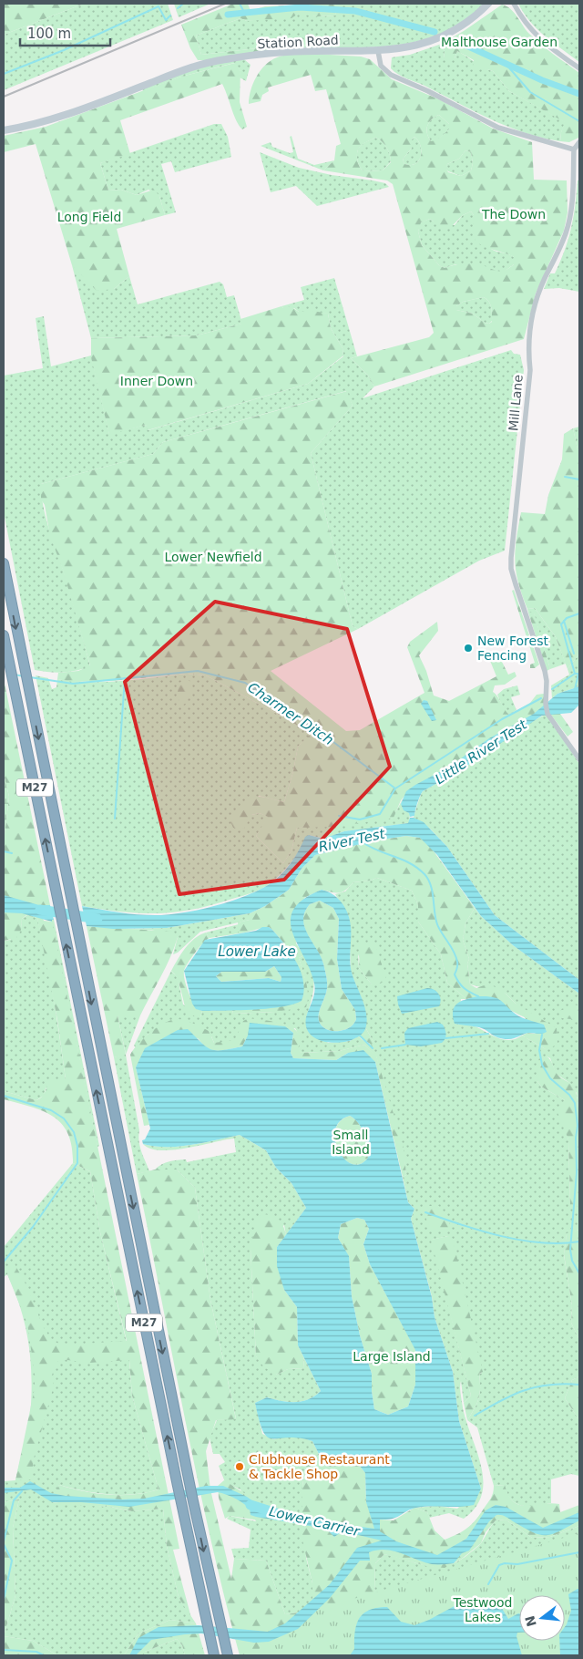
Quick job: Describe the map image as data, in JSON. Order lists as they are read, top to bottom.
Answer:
{
  "streets": {
    "highway": ["M27"],
    "street": ["Station Road", "Mill Lane"]
  },
  "water": [
    "Charmer Ditch",
    "Little River Test",
    "River Test",
    "Lower Lake",
    "Lower Carrier"
  ],
  "parks": [
    "Malthouse Garden",
    "The Down",
    "Long Field",
    "Inner Down",
    "Lower Newfield",
    "Small Island",
    "Large Island",
    "Testwood Lakes"
  ],
  "places": ["New Forest Fencing", "Clubhouse Restaurant & Tackle Shop"],
  "scale_bar": "100 m",
  "north": "left"
}
